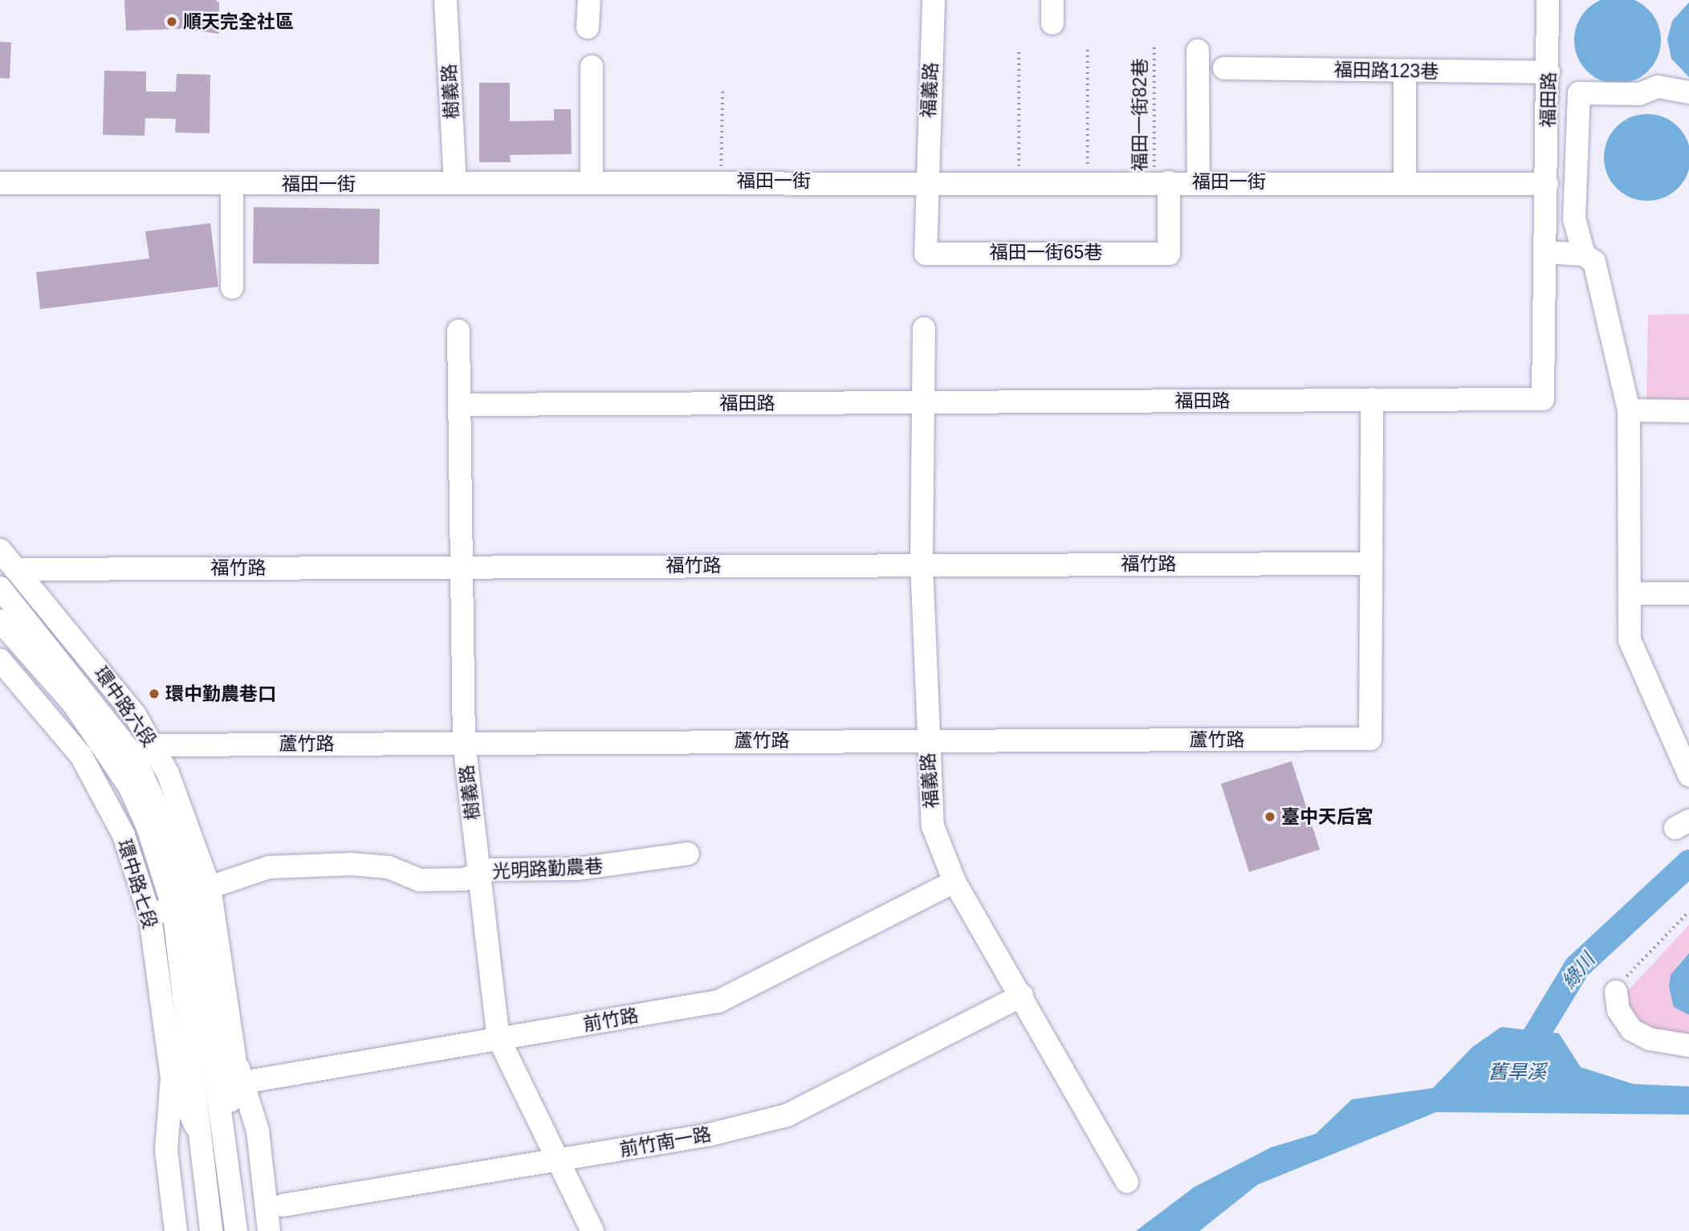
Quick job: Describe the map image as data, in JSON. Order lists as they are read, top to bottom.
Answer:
{
  "streets": {
    "street": [
      "福田路123巷",
      "福義路",
      "樹義路",
      "福田路",
      "福田一街",
      "福田一街65巷",
      "福竹路",
      "環中路六段",
      "蘆竹路",
      "光明路勤農巷",
      "環中路七段",
      "前竹路",
      "前竹南一路"
    ],
    "path": ["福田一街82巷"]
  },
  "crossings": [
    ["福田路123巷", "福田路"],
    ["福義路", "福田路"],
    ["福義路", "福田一街"],
    ["福義路", "福田一街65巷"],
    ["福義路", "福竹路"],
    ["福義路", "蘆竹路"],
    ["福義路", "前竹路"],
    ["福義路", "前竹南一路"],
    ["樹義路", "福田路"],
    ["樹義路", "福田一街"],
    ["樹義路", "福竹路"],
    ["樹義路", "蘆竹路"],
    ["樹義路", "光明路勤農巷"],
    ["樹義路", "前竹路"],
    ["樹義路", "前竹南一路"],
    ["福田路", "福田一街"],
    ["福田一街82巷", "福田一街"],
    ["福田一街82巷", "福田一街65巷"],
    ["福田一街", "福田一街65巷"],
    ["福竹路", "環中路六段"],
    ["福竹路", "蘆竹路"],
    ["環中路六段", "蘆竹路"],
    ["環中路六段", "光明路勤農巷"],
    ["環中路六段", "環中路七段"],
    ["光明路勤農巷", "環中路七段"]
  ],
  "water": ["綠川", "舊旱溪"],
  "places": ["順天完全社區", "環中勤農巷口", "臺中天后宮"]
}
